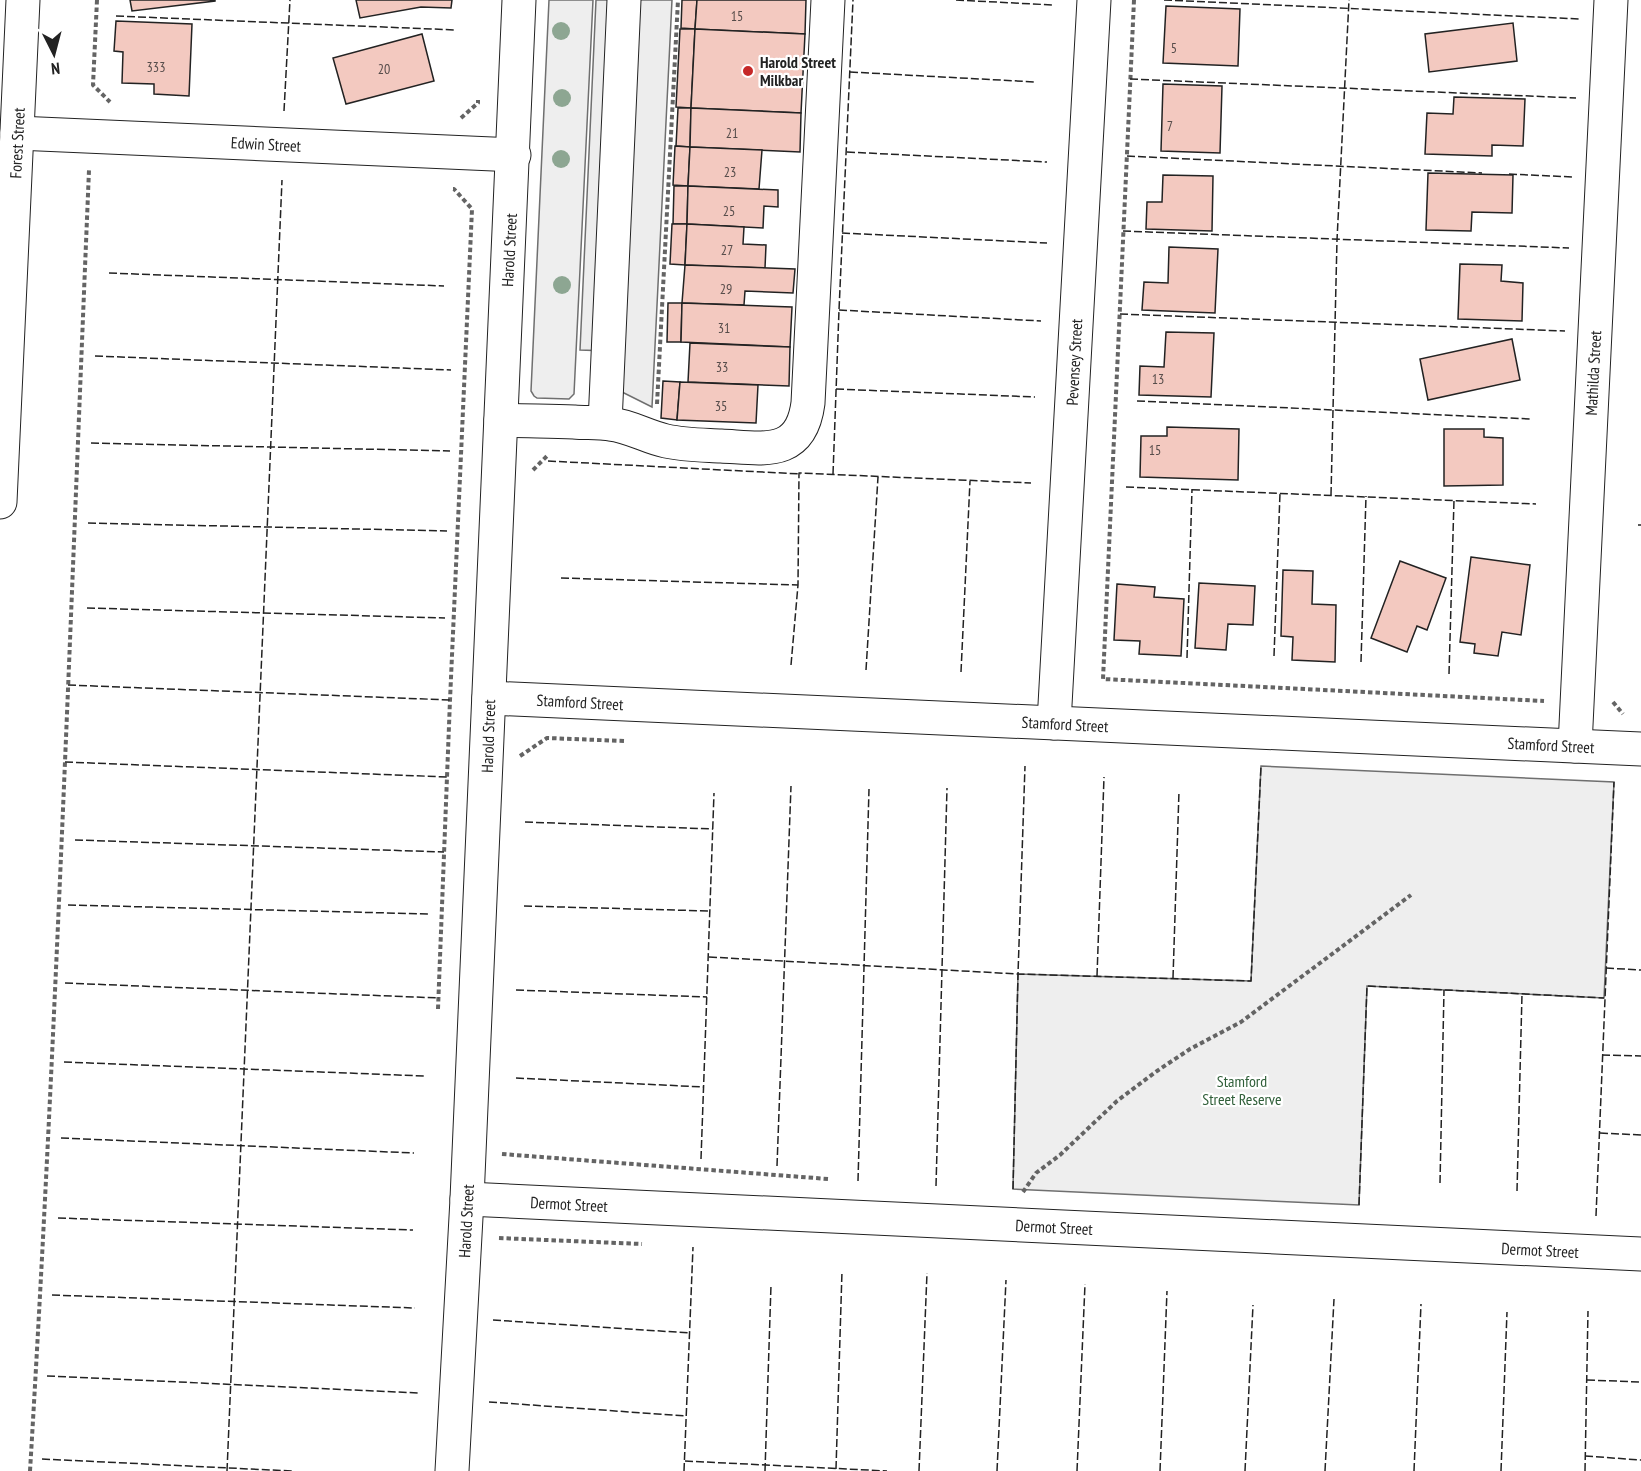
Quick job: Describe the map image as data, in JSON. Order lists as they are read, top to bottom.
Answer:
{
  "streets": {
    "street": [
      "Forest Street",
      "Edwin Street",
      "Harold Street",
      "Pevensey Street",
      "Mathilda Street",
      "Stamford Street",
      "Dermot Street"
    ]
  },
  "crossings": [
    ["Forest Street", "Edwin Street"],
    ["Edwin Street", "Harold Street"],
    ["Harold Street", "Stamford Street"],
    ["Harold Street", "Dermot Street"],
    ["Pevensey Street", "Stamford Street"],
    ["Mathilda Street", "Stamford Street"]
  ],
  "parks": ["Stamford Street Reserve"],
  "places": ["Harold Street Milkbar"],
  "house_numbers": [
    "15",
    "5",
    "333",
    "20",
    "7",
    "21",
    "23",
    "25",
    "27",
    "29",
    "31",
    "33",
    "13",
    "35",
    "15"
  ],
  "north": "bottom"
}
